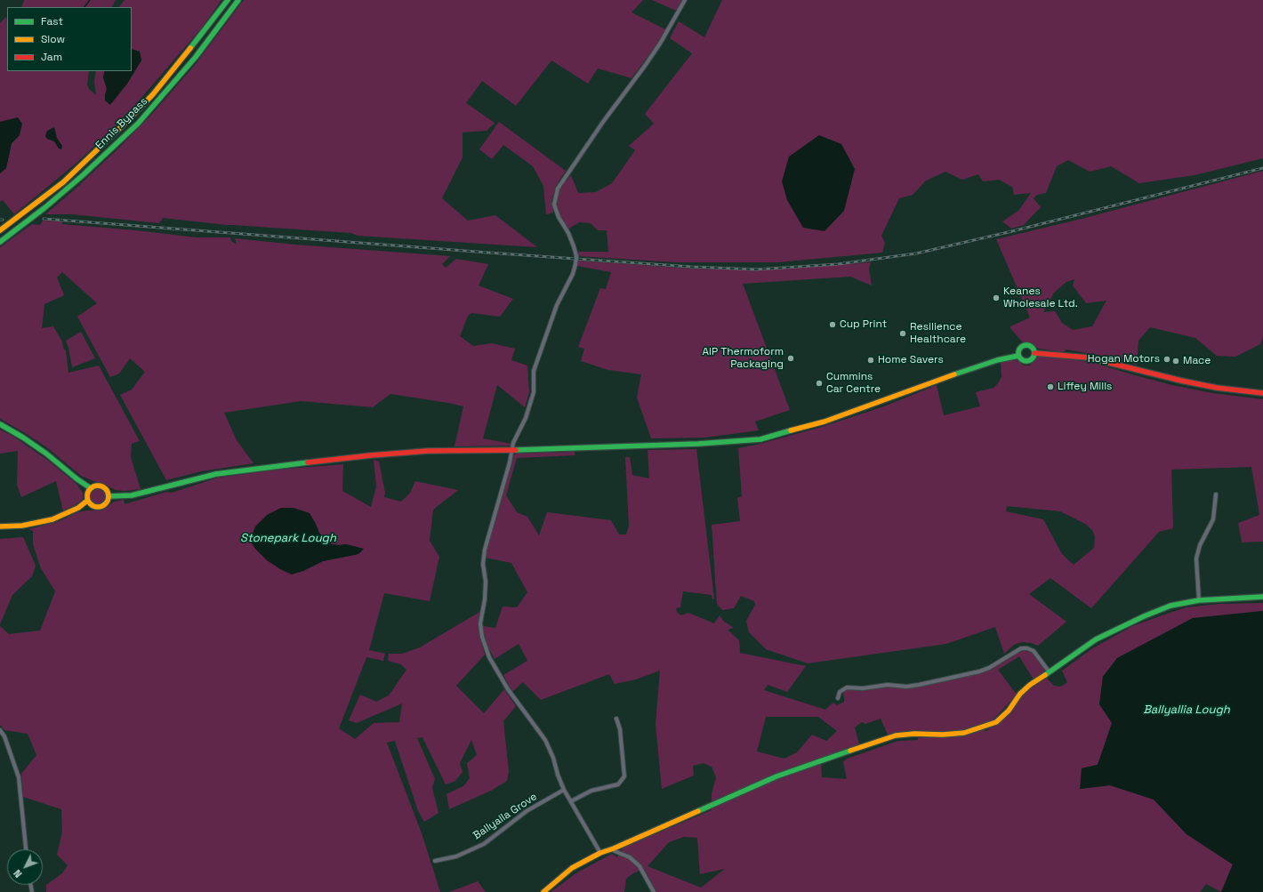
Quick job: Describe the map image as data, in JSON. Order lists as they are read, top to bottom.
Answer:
{
  "streets": {
    "main road": ["Ennis Bypass"],
    "street": ["Ballyalla Grove"]
  },
  "water": ["Stonepark Lough", "Ballyallia Lough"],
  "places": [
    "Keanes Wholesale Ltd.",
    "Cup Print",
    "Resilience Healthcare",
    "AIP Thermoform Packaging",
    "Hogan Motors",
    "Home Savers",
    "Mace",
    "Cummins Car Centre",
    "Liffey Mills"
  ],
  "legend": ["Fast", "Slow", "Jam"],
  "north": "bottom left"
}
